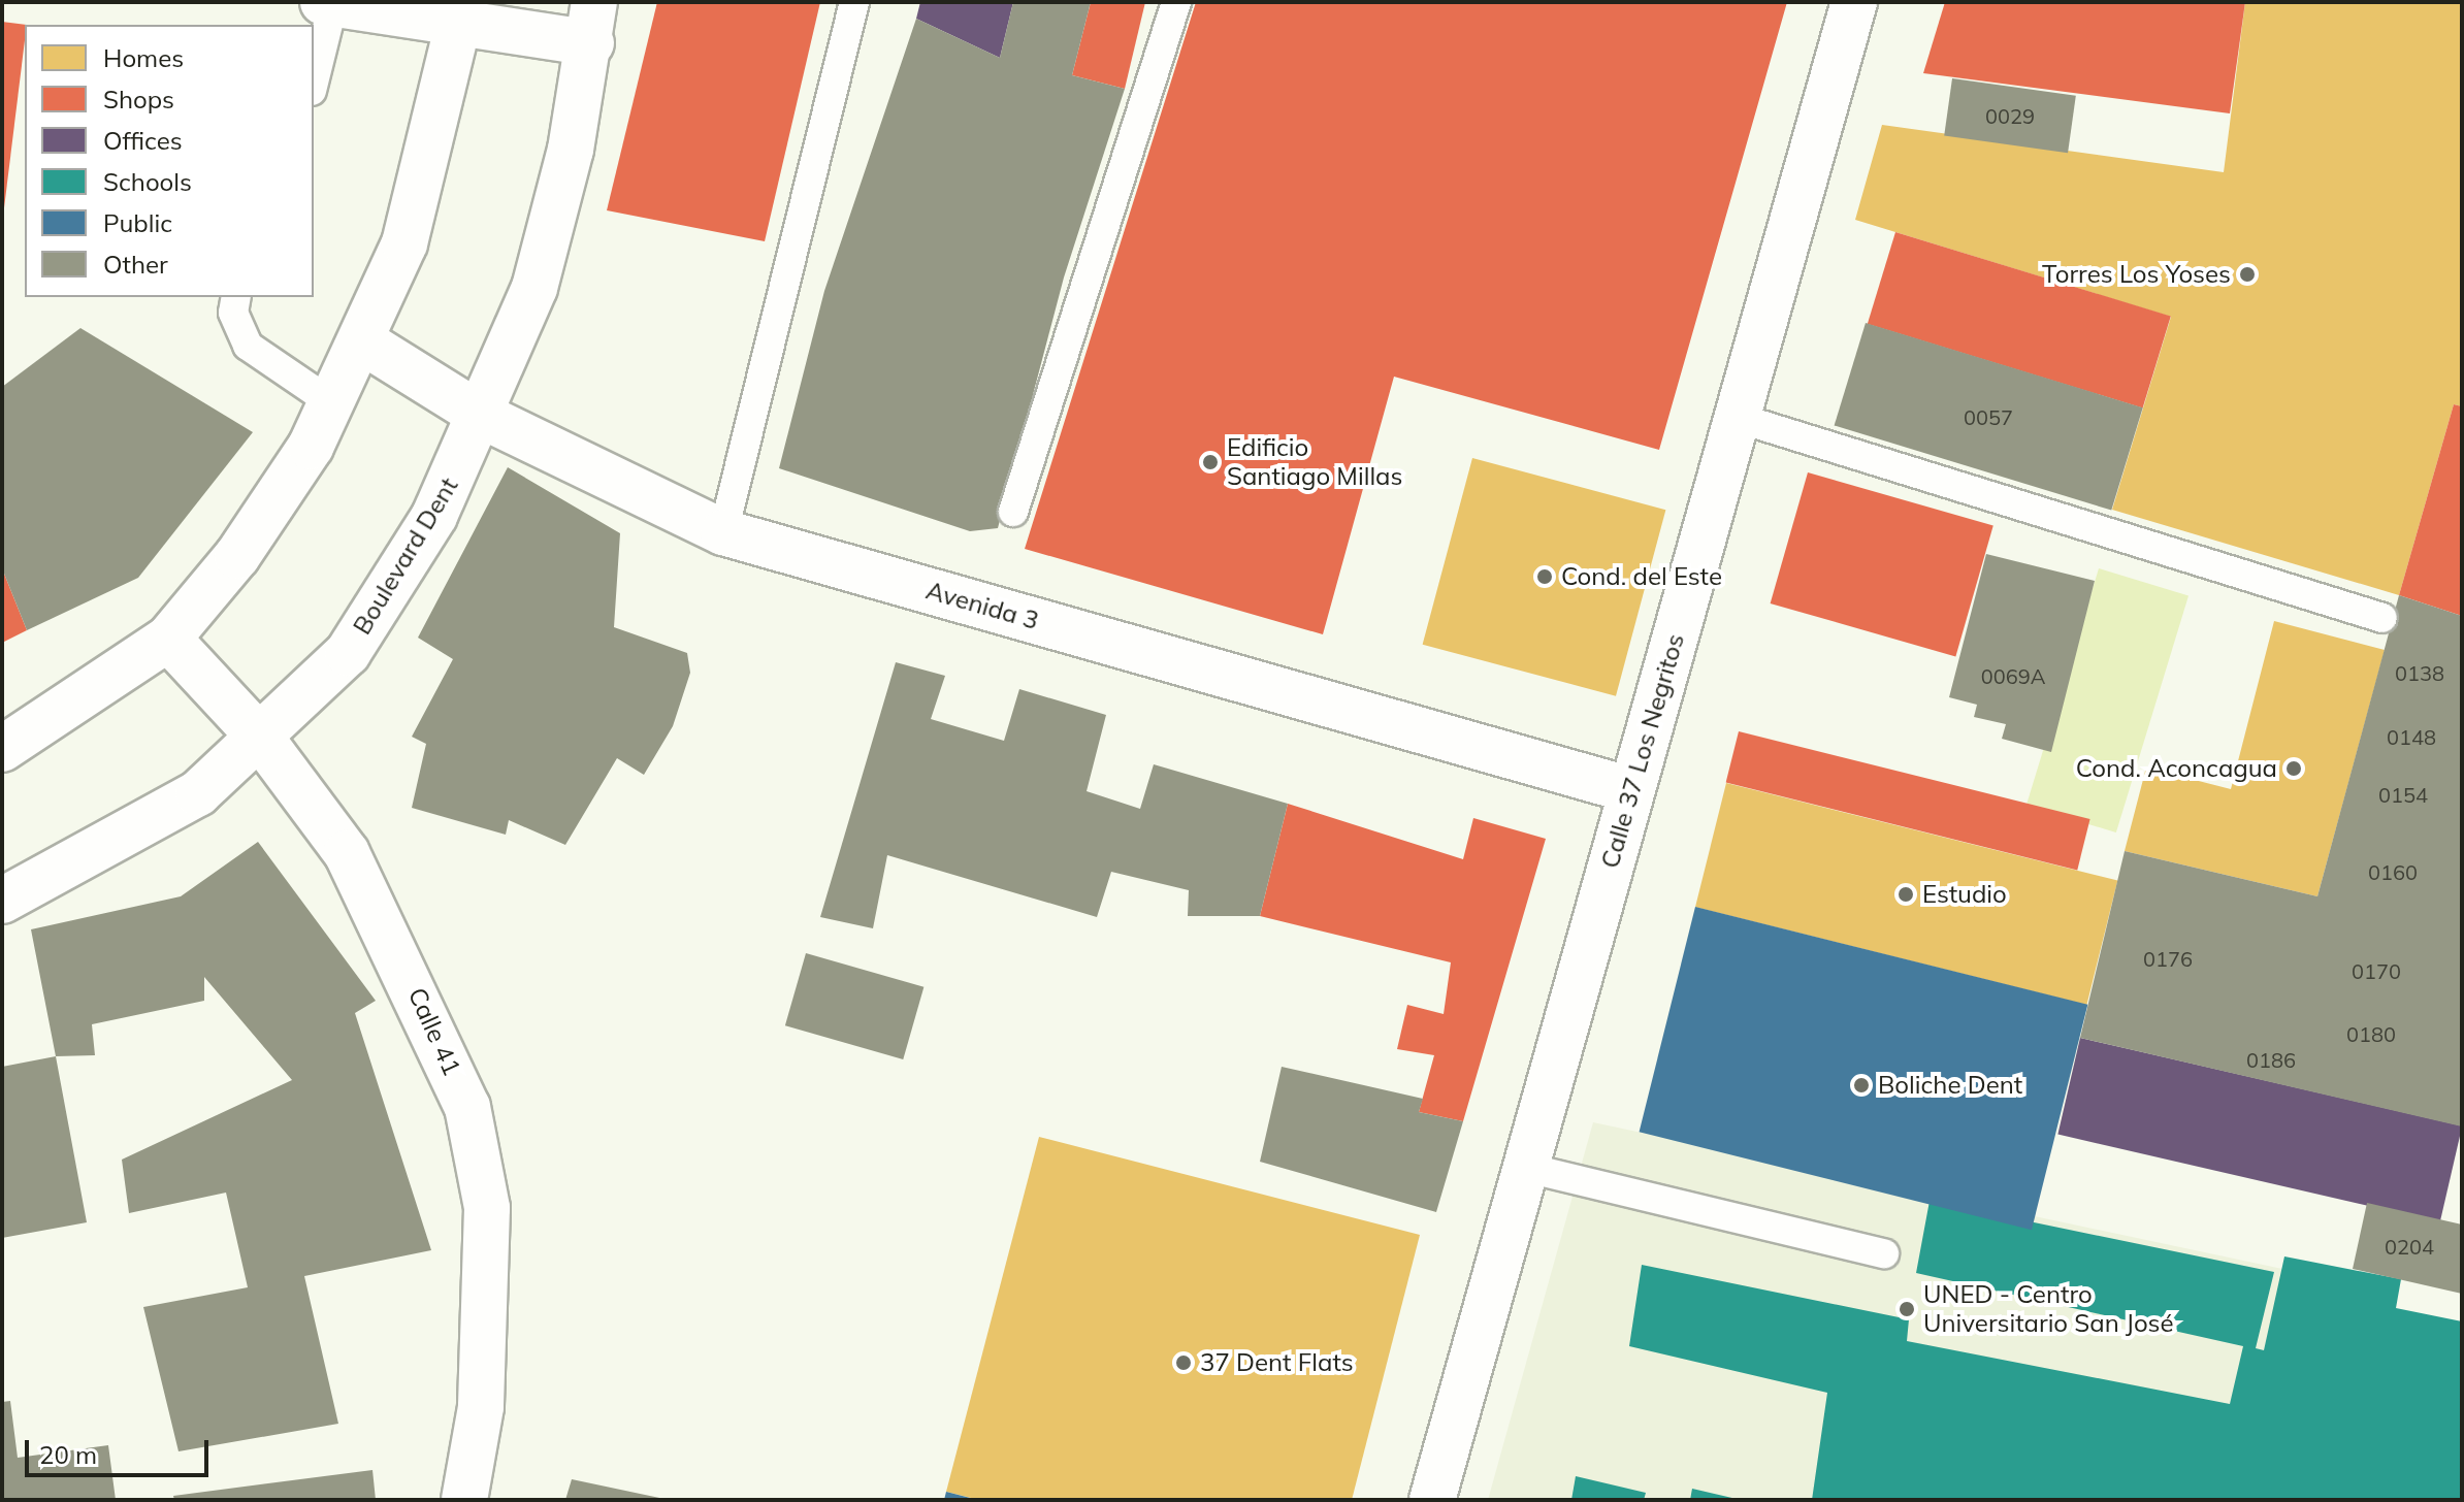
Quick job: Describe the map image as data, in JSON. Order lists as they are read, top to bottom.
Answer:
{
  "streets": {
    "street": [
      "Boulevard Dent",
      "Avenida 3",
      "Calle 37 Los Negritos",
      "Calle 41"
    ]
  },
  "crossings": [
    ["Boulevard Dent", "Avenida 3"],
    ["Boulevard Dent", "Calle 41"],
    ["Avenida 3", "Calle 37 Los Negritos"]
  ],
  "places": [
    "Torres Los Yoses",
    "Edificio Santiago Millas",
    "Cond. del Este",
    "Cond. Aconcagua",
    "Estudio",
    "Boliche Dent",
    "UNED - Centro Universitario San José",
    "37 Dent Flats"
  ],
  "house_numbers": [
    "0029",
    "0057",
    "0138",
    "0069A",
    "0148",
    "0154",
    "0160",
    "0176",
    "0170",
    "0180",
    "0186",
    "0204"
  ],
  "legend": [
    "Homes",
    "Shops",
    "Offices",
    "Schools",
    "Public",
    "Other"
  ],
  "scale_bar": "20 m"
}
